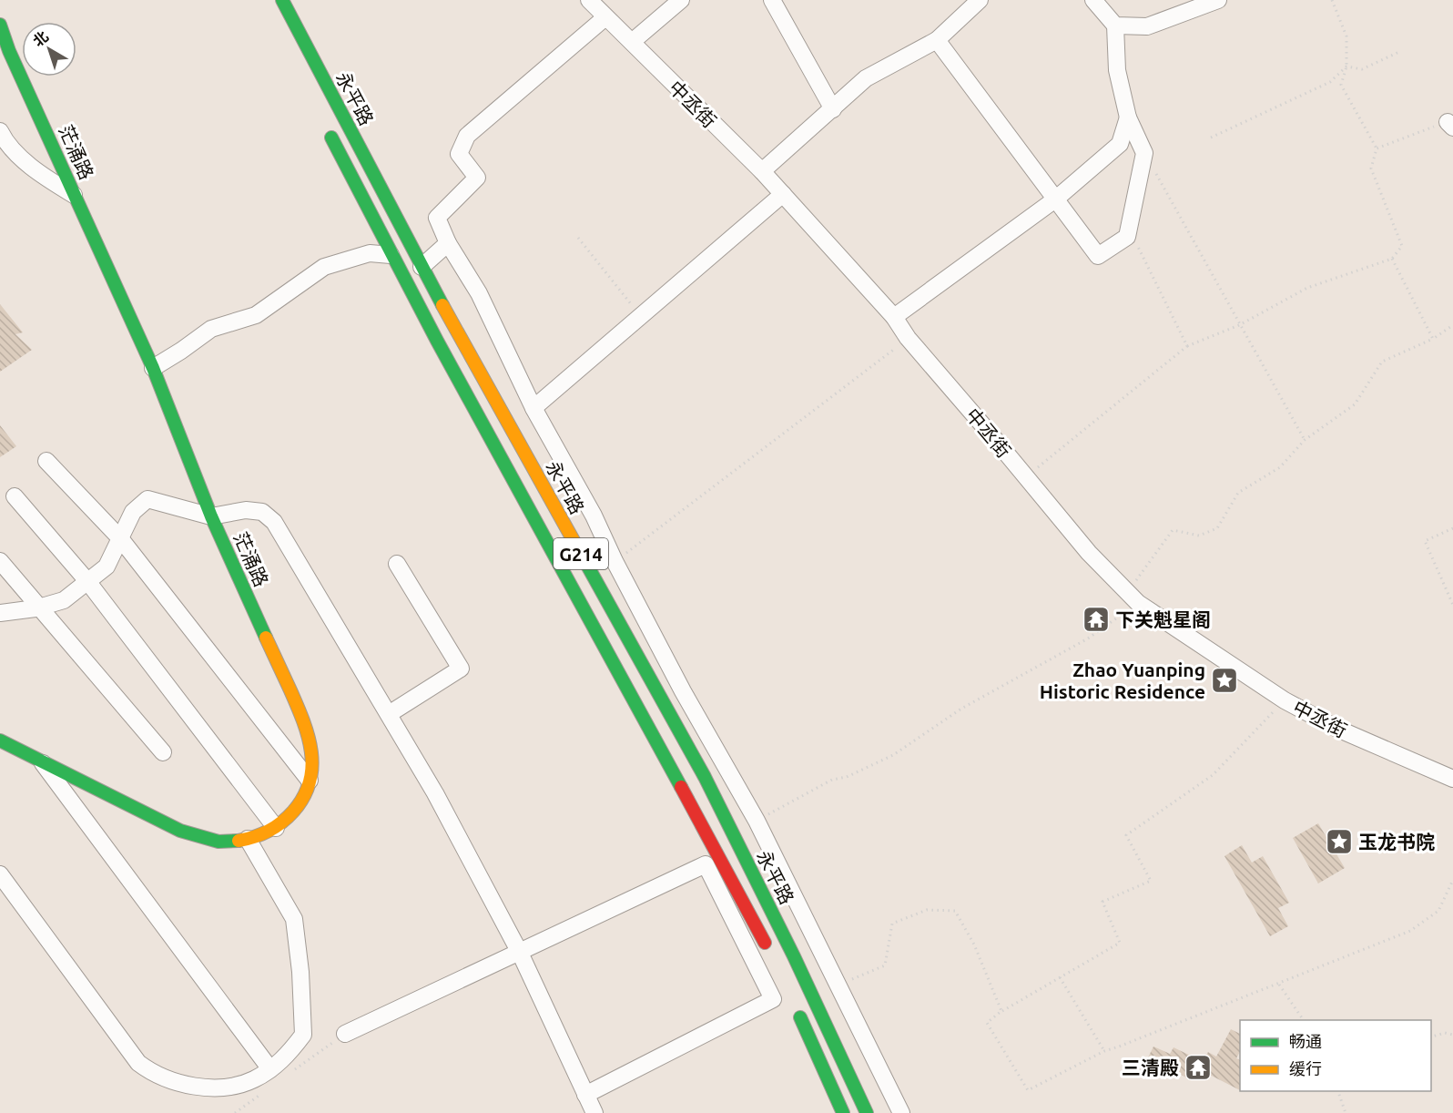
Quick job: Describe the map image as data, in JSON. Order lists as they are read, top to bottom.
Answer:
{
  "streets": {
    "main road": ["永平路", "茫涌路", "G214"],
    "street": ["中丞街"]
  },
  "places": {
    "temple": ["下关魁星阁", "三清殿"],
    "place": ["Zhao Yuanping Historic Residence", "玉龙书院"]
  },
  "legend": ["畅通", "缓行"],
  "north": "top left"
}
